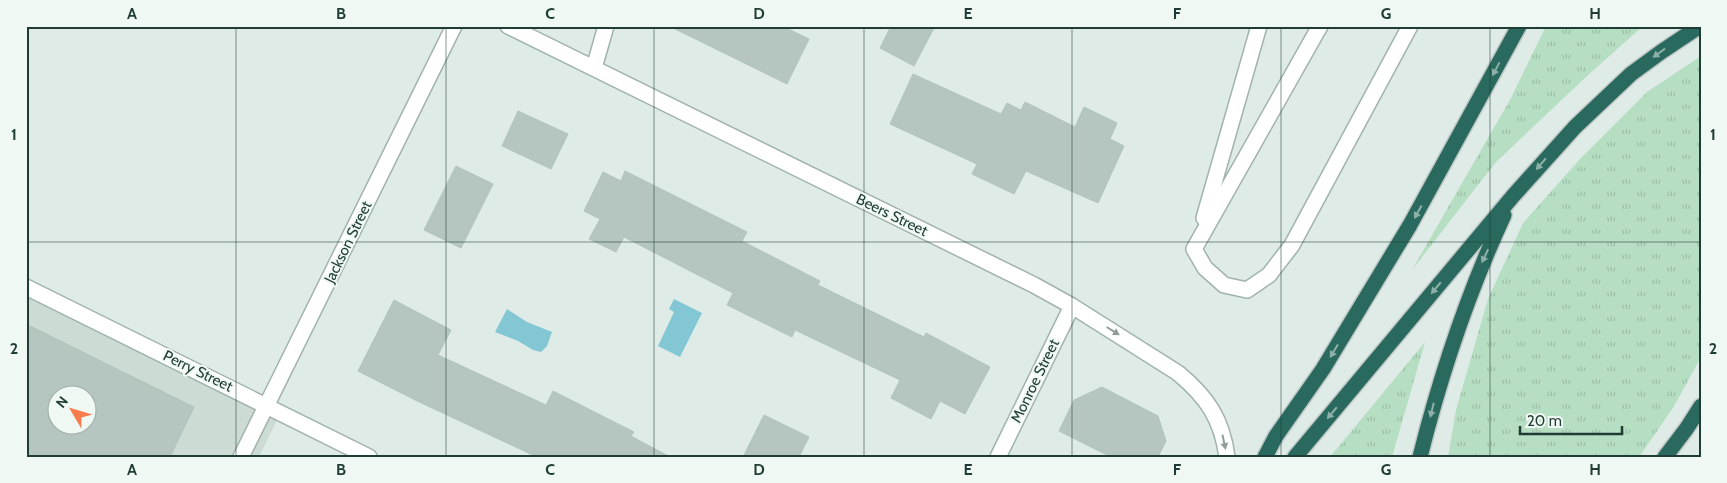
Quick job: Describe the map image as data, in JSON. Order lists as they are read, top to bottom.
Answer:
{
  "streets": {
    "street": [
      "Beers Street",
      "Jackson Street",
      "Perry Street",
      "Monroe Street"
    ]
  },
  "crossings": [
    ["Beers Street", "Monroe Street"],
    ["Jackson Street", "Perry Street"]
  ],
  "scale_bar": "20 m",
  "north": "top left",
  "grid": {
    "columns": [
      "A",
      "B",
      "C",
      "D",
      "E",
      "F",
      "G",
      "H"
    ],
    "rows": ["1", "2"]
  }
}
